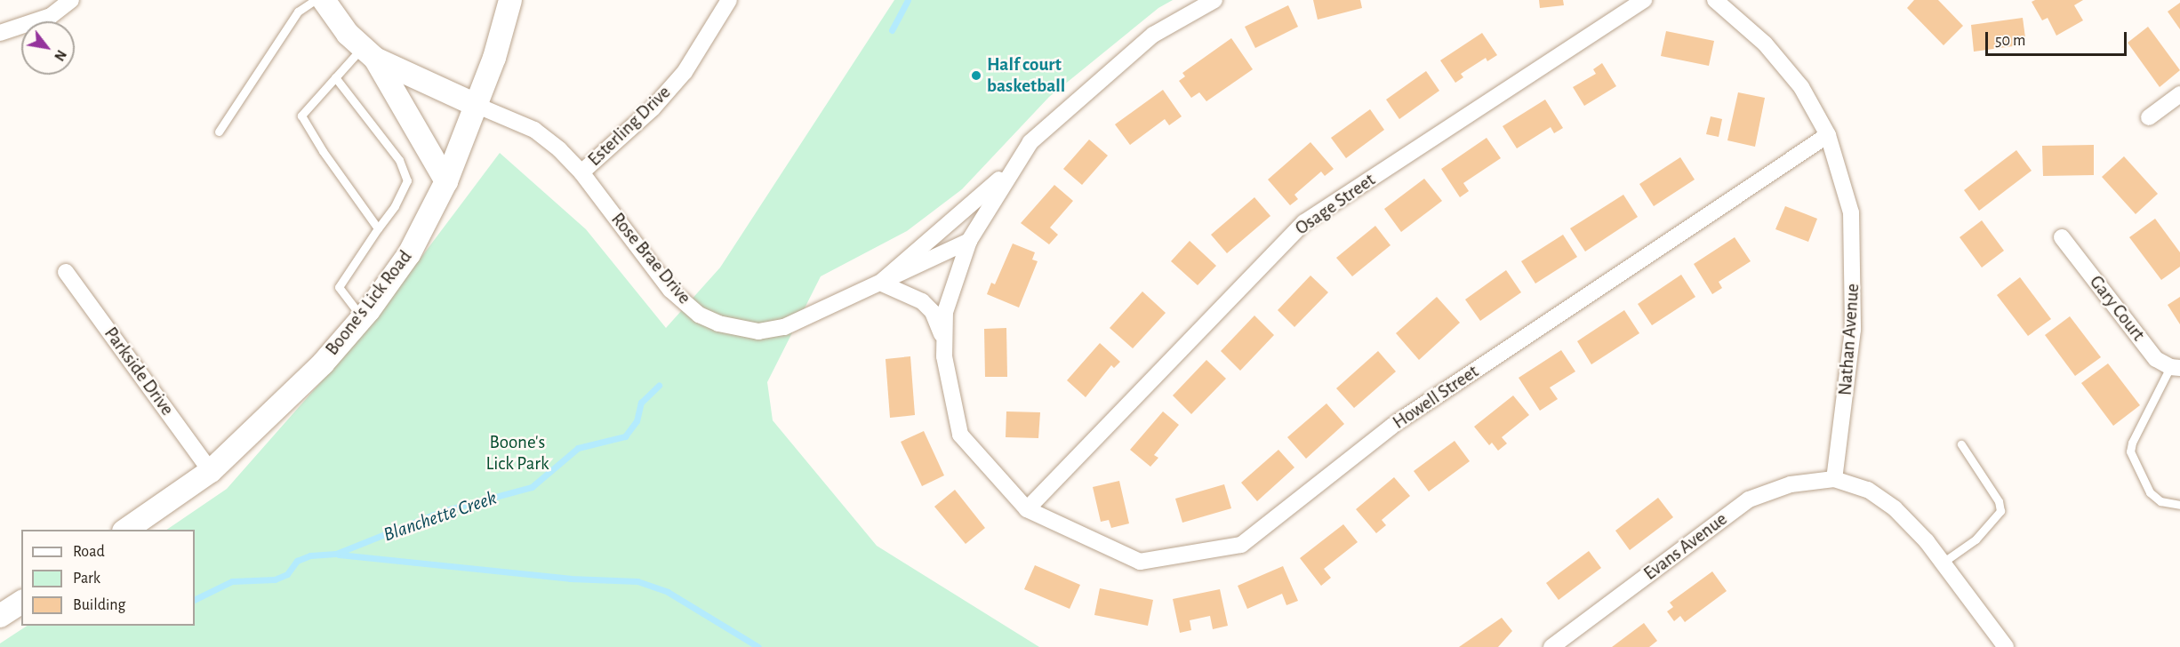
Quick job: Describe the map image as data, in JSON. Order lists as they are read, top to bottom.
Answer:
{
  "streets": {
    "street": [
      "Esterling Drive",
      "Osage Street",
      "Rose Brae Drive",
      "Boone's Lick Road",
      "Gary Court",
      "Nathan Avenue",
      "Parkside Drive",
      "Howell Street",
      "Evans Avenue"
    ]
  },
  "crossings": [
    ["Esterling Drive", "Rose Brae Drive"],
    ["Osage Street", "Howell Street"],
    ["Rose Brae Drive", "Boone's Lick Road"],
    ["Boone's Lick Road", "Parkside Drive"],
    ["Nathan Avenue", "Howell Street"],
    ["Nathan Avenue", "Evans Avenue"]
  ],
  "water": ["Blanchette Creek"],
  "parks": ["Boone's Lick Park"],
  "places": ["Half court basketball"],
  "legend": ["Road", "Park", "Building"],
  "scale_bar": "50 m",
  "north": "bottom right"
}
